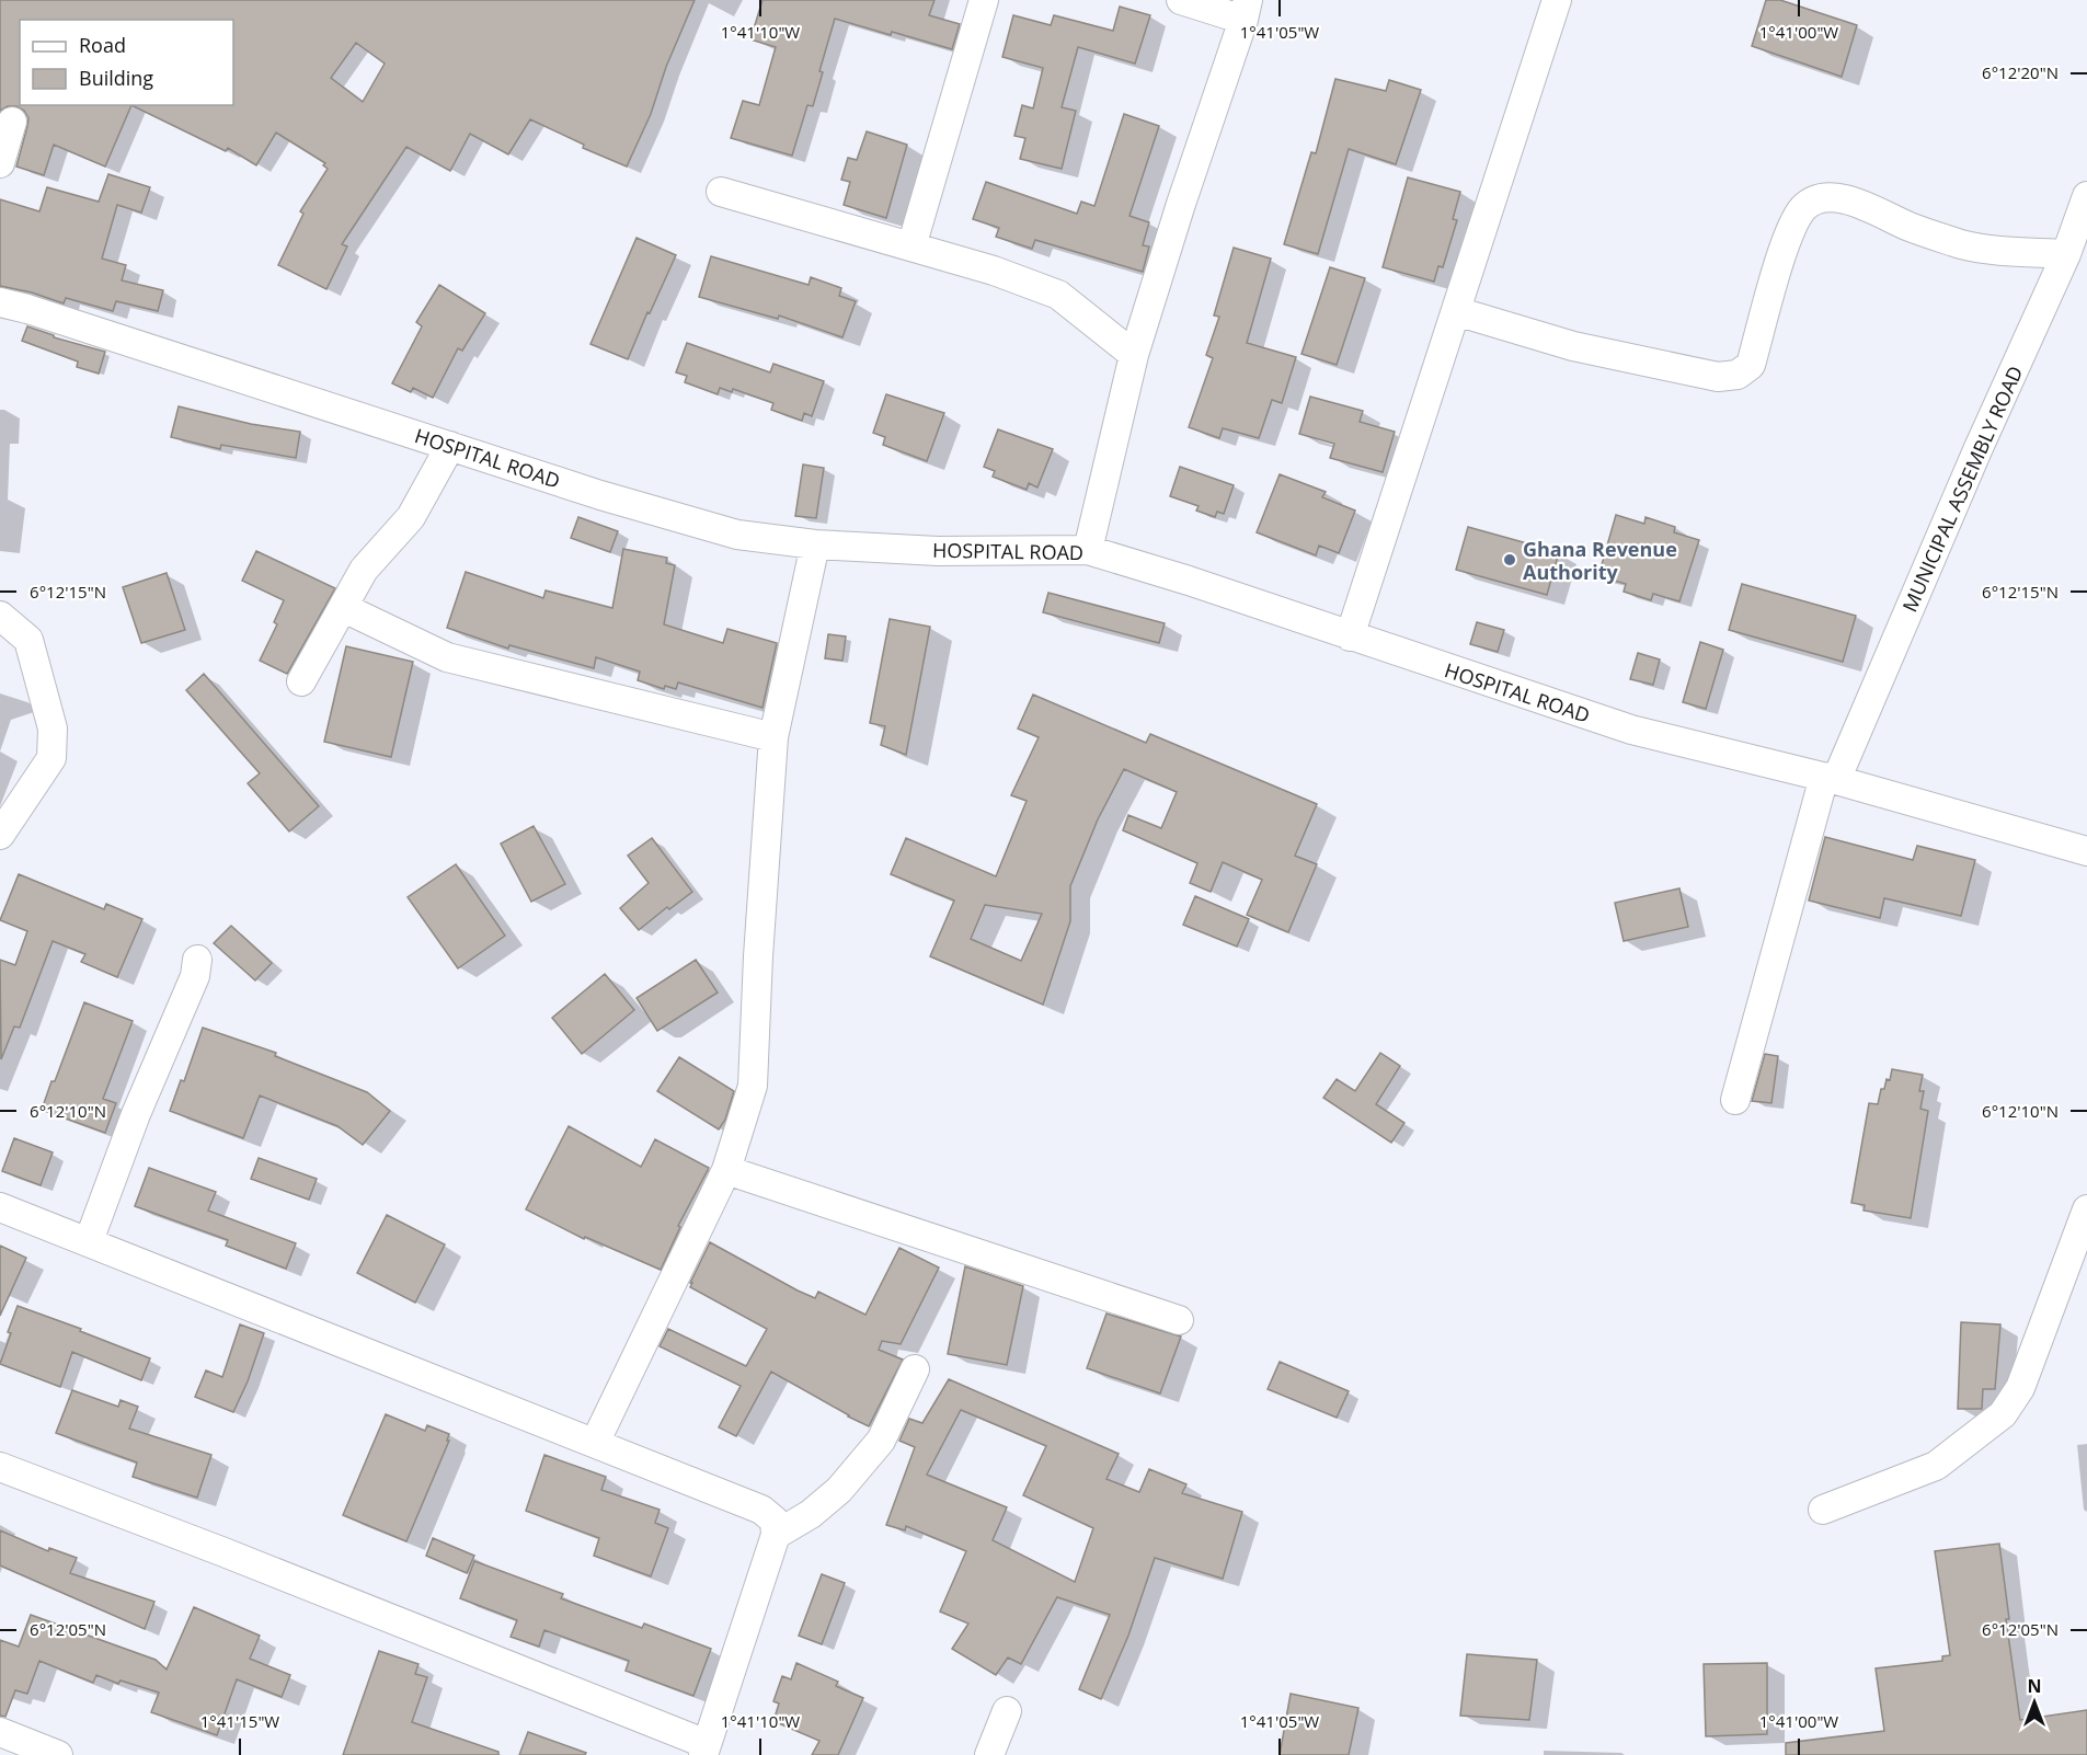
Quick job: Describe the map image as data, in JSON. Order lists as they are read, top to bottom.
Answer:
{
  "streets": {
    "street": ["HOSPITAL ROAD", "MUNICIPAL ASSEMBLY ROAD"]
  },
  "crossings": [
    ["HOSPITAL ROAD", "MUNICIPAL ASSEMBLY ROAD"]
  ],
  "places": ["Ghana Revenue Authority"],
  "legend": ["Road", "Building"],
  "north": "top",
  "coordinates": [
    "1°41'10\"W",
    "1°41'05\"W",
    "1°41'00\"W",
    "6°12'20\"N",
    "6°12'15\"N",
    "6°12'10\"N",
    "6°12'05\"N",
    "1°41'15\"W"
  ]
}
